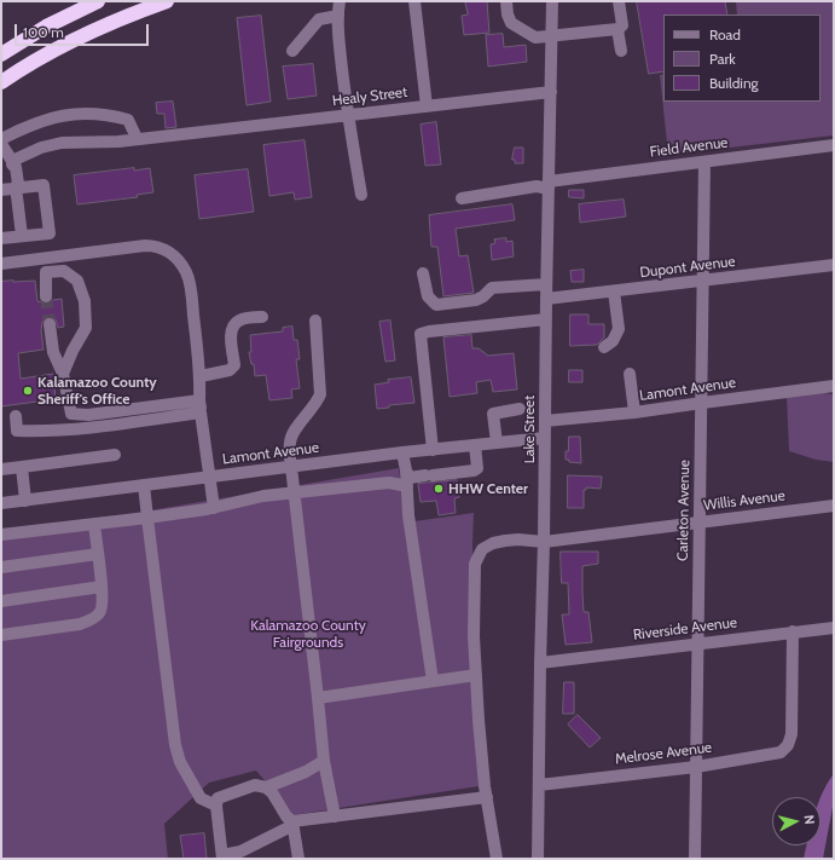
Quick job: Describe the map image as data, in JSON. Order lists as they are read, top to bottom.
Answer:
{
  "streets": {
    "street": [
      "Healy Street",
      "Field Avenue",
      "Dupont Avenue",
      "Lamont Avenue",
      "Lake Street",
      "Willis Avenue",
      "Carleton Avenue",
      "Riverside Avenue",
      "Melrose Avenue"
    ]
  },
  "crossings": [
    ["Healy Street", "Lake Street"],
    ["Field Avenue", "Lake Street"],
    ["Field Avenue", "Carleton Avenue"],
    ["Dupont Avenue", "Lake Street"],
    ["Dupont Avenue", "Carleton Avenue"],
    ["Lamont Avenue", "Lake Street"],
    ["Lamont Avenue", "Carleton Avenue"],
    ["Lake Street", "Willis Avenue"],
    ["Lake Street", "Riverside Avenue"],
    ["Lake Street", "Melrose Avenue"],
    ["Willis Avenue", "Carleton Avenue"],
    ["Carleton Avenue", "Riverside Avenue"],
    ["Carleton Avenue", "Melrose Avenue"],
    ["Riverside Avenue", "Melrose Avenue"]
  ],
  "parks": ["Kalamazoo County Fairgrounds"],
  "places": ["Kalamazoo County Sheriff's Office", "HHW Center"],
  "legend": ["Road", "Park", "Building"],
  "scale_bar": "100 m",
  "north": "right"
}
